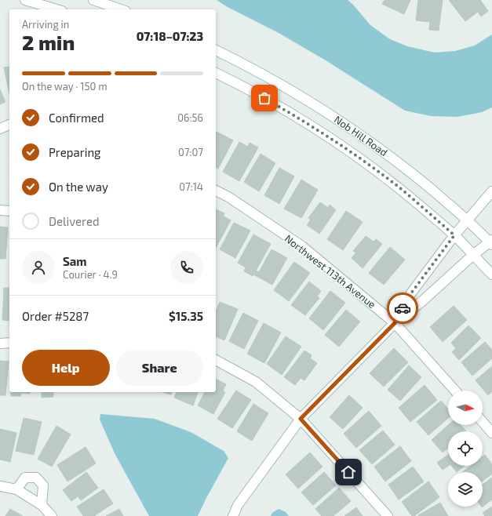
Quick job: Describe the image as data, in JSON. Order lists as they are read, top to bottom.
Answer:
{
  "streets": {
    "street": ["Nob Hill Road", "Northwest 113th Avenue"]
  },
  "north": "right",
  "page": {
    "heading": ["2 min", "Arriving in", "07:18–07:23"],
    "panel": [
      "Sam",
      "Courier · 4.9",
      "Order #5287",
      "$15.35"
    ],
    "bar": "On the way · 150 m",
    "list": [
      ["Confirmed", "06:56"],
      ["Preparing", "07:07"],
      ["On the way", "07:14"],
      "Delivered"
    ],
    "buttons": ["Help", "Share"]
  }
}
